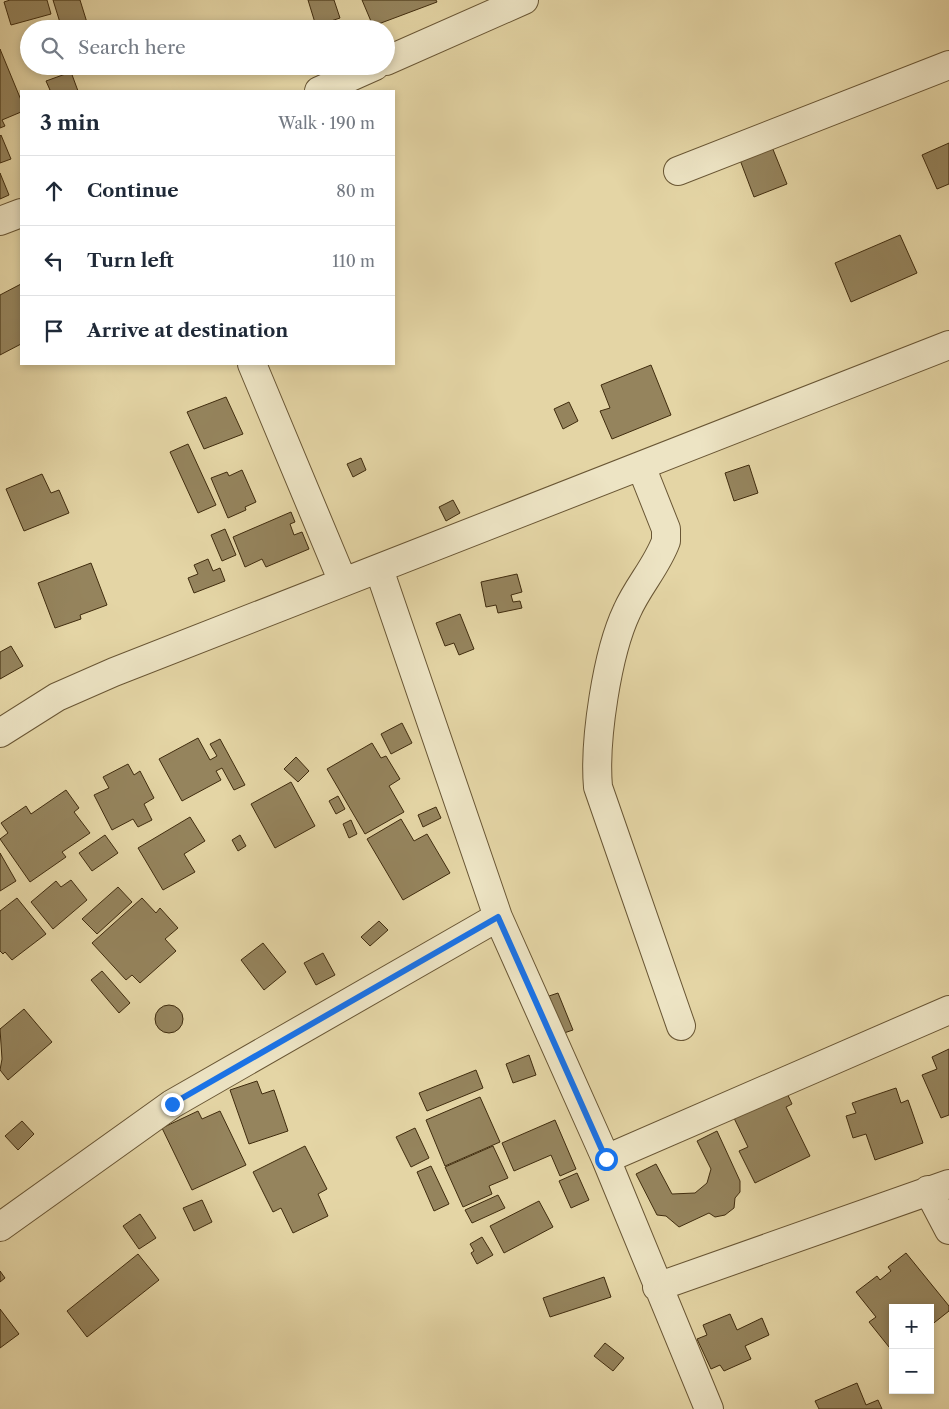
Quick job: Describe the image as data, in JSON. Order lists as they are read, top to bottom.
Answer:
{
  "page": {
    "search": "Search here",
    "heading": ["3 min", "Walk · 190 m"],
    "list": [
      ["Continue", "80 m"],
      ["Turn left", "110 m"],
      "Arrive at destination"
    ],
    "map_buttons": ["+", "−"]
  }
}
